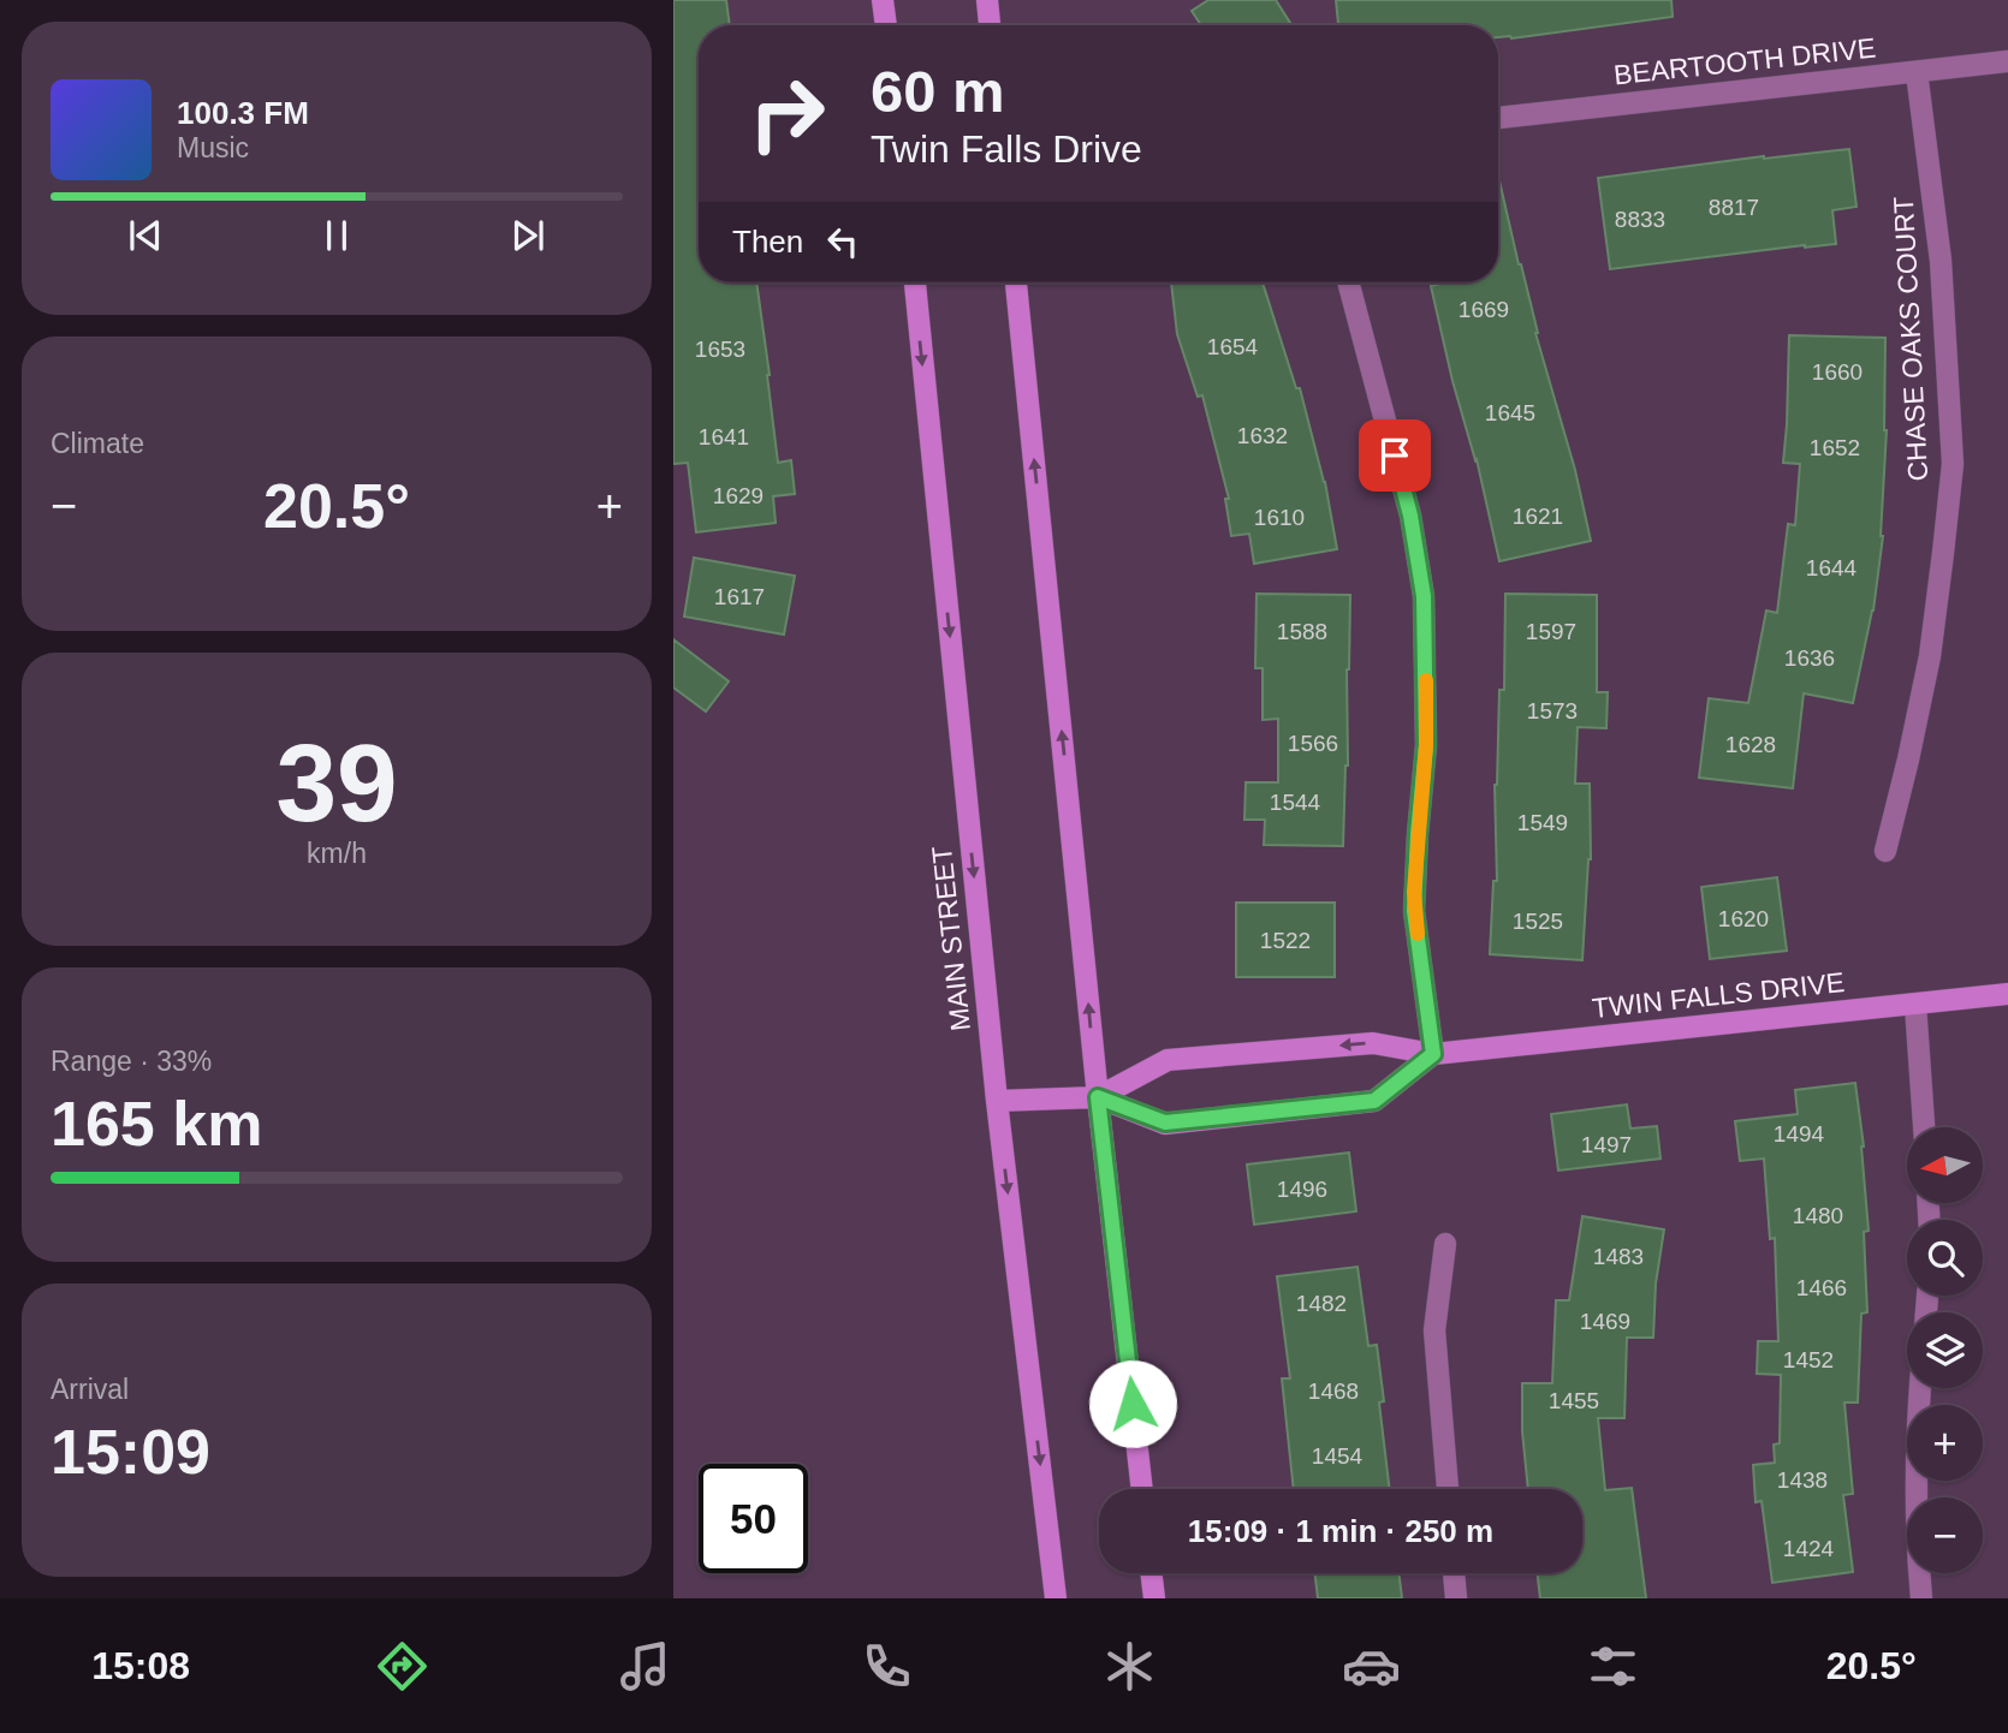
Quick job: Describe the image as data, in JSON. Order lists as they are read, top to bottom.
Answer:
{
  "streets": {
    "main road": ["MAIN STREET", "TWIN FALLS DRIVE"],
    "street": ["BEARTOOTH DRIVE", "CHASE OAKS COURT"]
  },
  "crossings": [
    ["BEARTOOTH DRIVE", "CHASE OAKS COURT"]
  ],
  "house_numbers": [
    "8817",
    "8833",
    "1669",
    "1654",
    "1653",
    "1660",
    "1645",
    "1632",
    "1641",
    "1652",
    "1629",
    "1621",
    "1610",
    "1644",
    "1617",
    "1588",
    "1597",
    "1636",
    "1573",
    "1566",
    "1628",
    "1544",
    "1549",
    "1620",
    "1525",
    "1522",
    "1494",
    "1497",
    "1496",
    "1480",
    "1483",
    "1466",
    "1482",
    "1469",
    "1452",
    "1468",
    "1455",
    "1454",
    "1438",
    "1424"
  ],
  "north": "left",
  "page": {
    "turn": ["60 m", "Twin Falls Drive"],
    "song": ["100.3 FM", "Music"],
    "then": "Then",
    "tile": [
      "Climate",
      ["39", "km/h"],
      ["Range · 33%", "165 km"],
      ["Arrival", "15:09"]
    ],
    "heat": ["−", "20.5°", "+"],
    "map_buttons": ["+", "−"],
    "limit": "50",
    "trip": "15:09 · 1 min · 250 m",
    "tabs": ["15:08", "20.5°"]
  }
}
